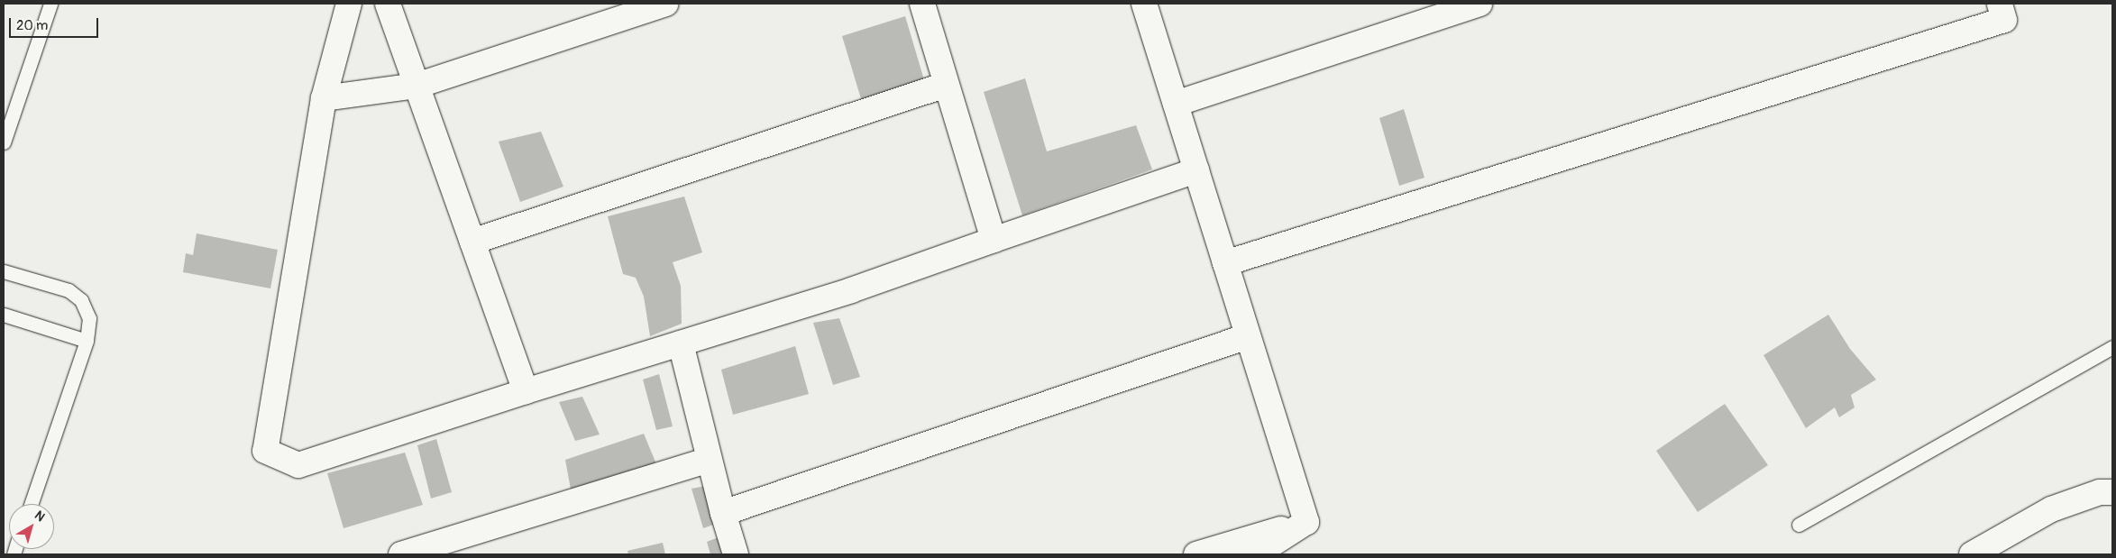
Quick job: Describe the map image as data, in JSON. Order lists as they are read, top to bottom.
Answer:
{
  "scale_bar": "20 m",
  "north": "top right"
}
